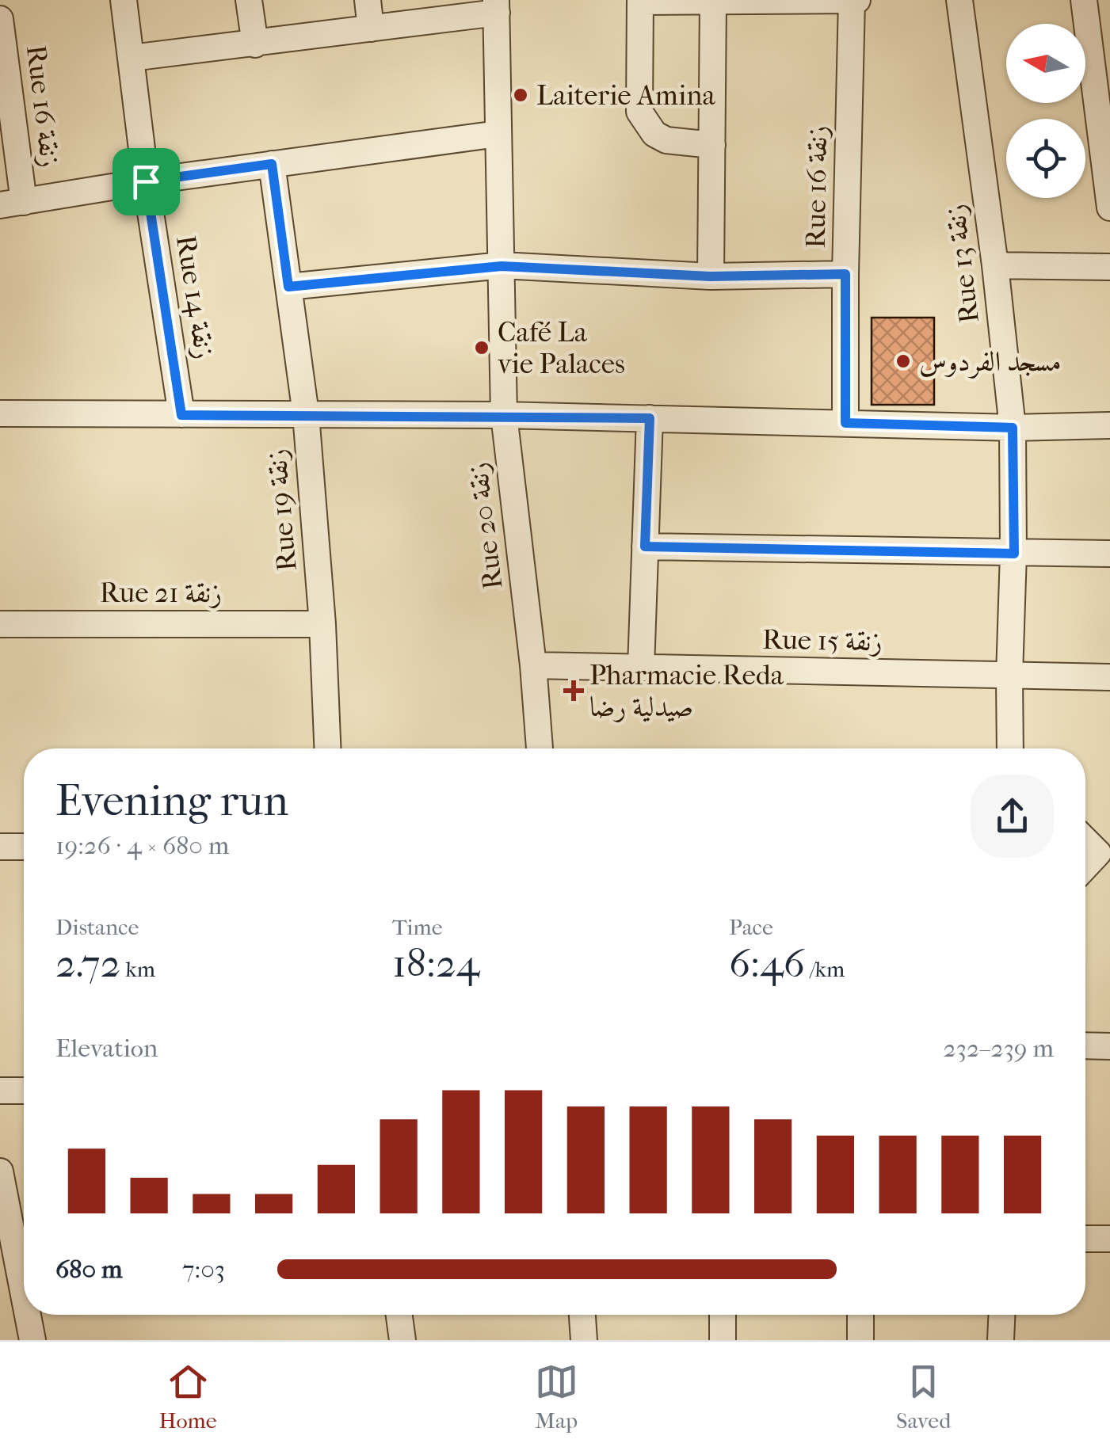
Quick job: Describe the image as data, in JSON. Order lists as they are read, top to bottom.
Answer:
{
  "streets": {
    "street": [
      "Rue 16 زنقة",
      "Rue 13 زنقة",
      "Rue 14 زنقة",
      "Rue 19 زنقة",
      "Rue 20 زنقة",
      "Rue 21 زنقة",
      "Rue 15 زنقة"
    ]
  },
  "crossings": [
    ["Rue 13 زنقة", "Rue 15 زنقة"],
    ["Rue 19 زنقة", "Rue 21 زنقة"],
    ["Rue 20 زنقة", "Rue 15 زنقة"]
  ],
  "places": {
    "other": ["Laiterie Amina", "Café La vie Palaces", "مسجد الفردوس"],
    "health": ["Pharmacie Reda صيدلية رضا"]
  },
  "north": "left",
  "page": {
    "heading": ["Evening run", "19:26 · 4 × 680 m"],
    "stats": [
      ["Distance", "2.72 km"],
      ["Time", "18:24"],
      ["Pace", "6:46 /km"]
    ],
    "chart": ["Elevation", "232–239 m"],
    "list": [
      {
        "name": "680 m",
        "note": "7:03"
      }
    ],
    "tabs": ["Home", "Map", "Saved"]
  }
}
